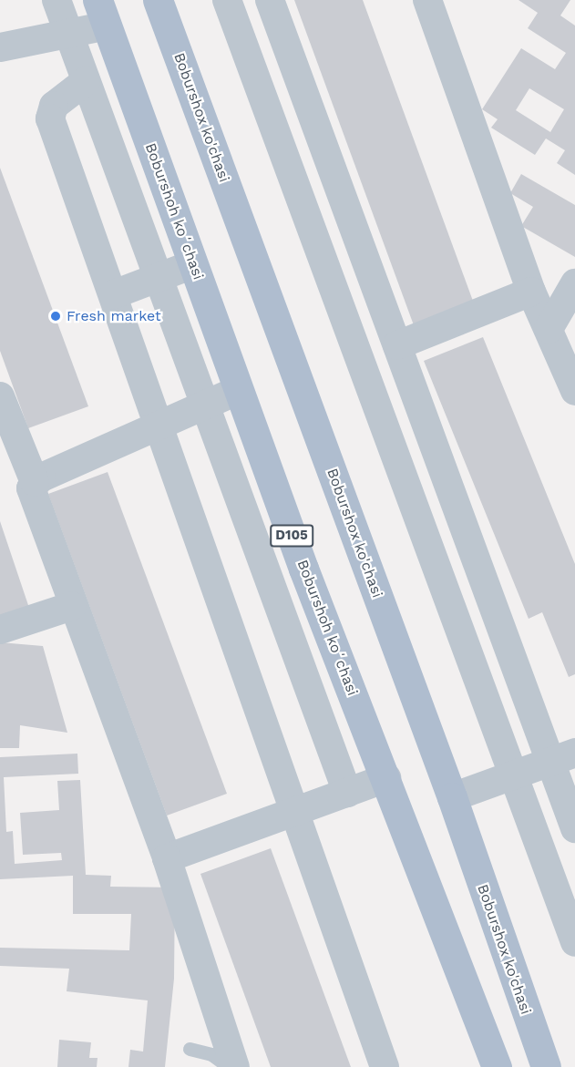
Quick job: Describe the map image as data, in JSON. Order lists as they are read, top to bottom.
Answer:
{
  "streets": {
    "main road": ["Boburshox ko'chasi", "Boburshoh koʻchasi", "D105"]
  },
  "places": ["Fresh market"]
}
